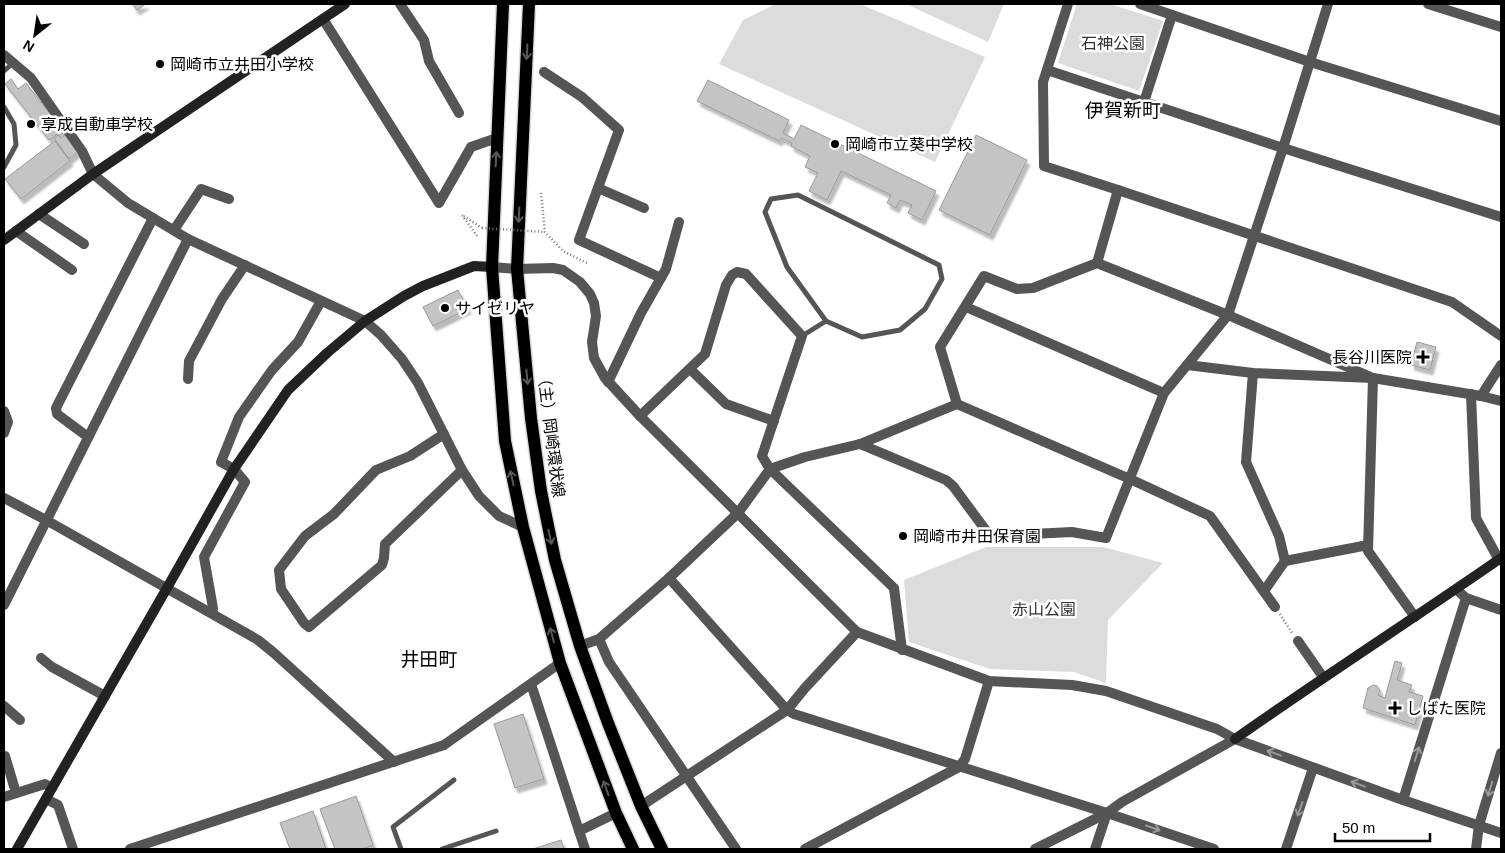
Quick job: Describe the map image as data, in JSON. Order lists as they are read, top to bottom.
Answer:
{
  "streets": {
    "main road": ["（主）岡崎環状線"]
  },
  "districts": ["伊賀新町", "井田町"],
  "parks": ["石神公園", "赤山公園"],
  "places": {
    "other": [
      "岡崎市立井田小学校",
      "享成自動車学校",
      "岡崎市立葵中学校",
      "サイゼリヤ",
      "岡崎市井田保育園"
    ],
    "health": ["長谷川医院", "しばた医院"]
  },
  "scale_bar": "50 m",
  "north": "bottom left"
}
